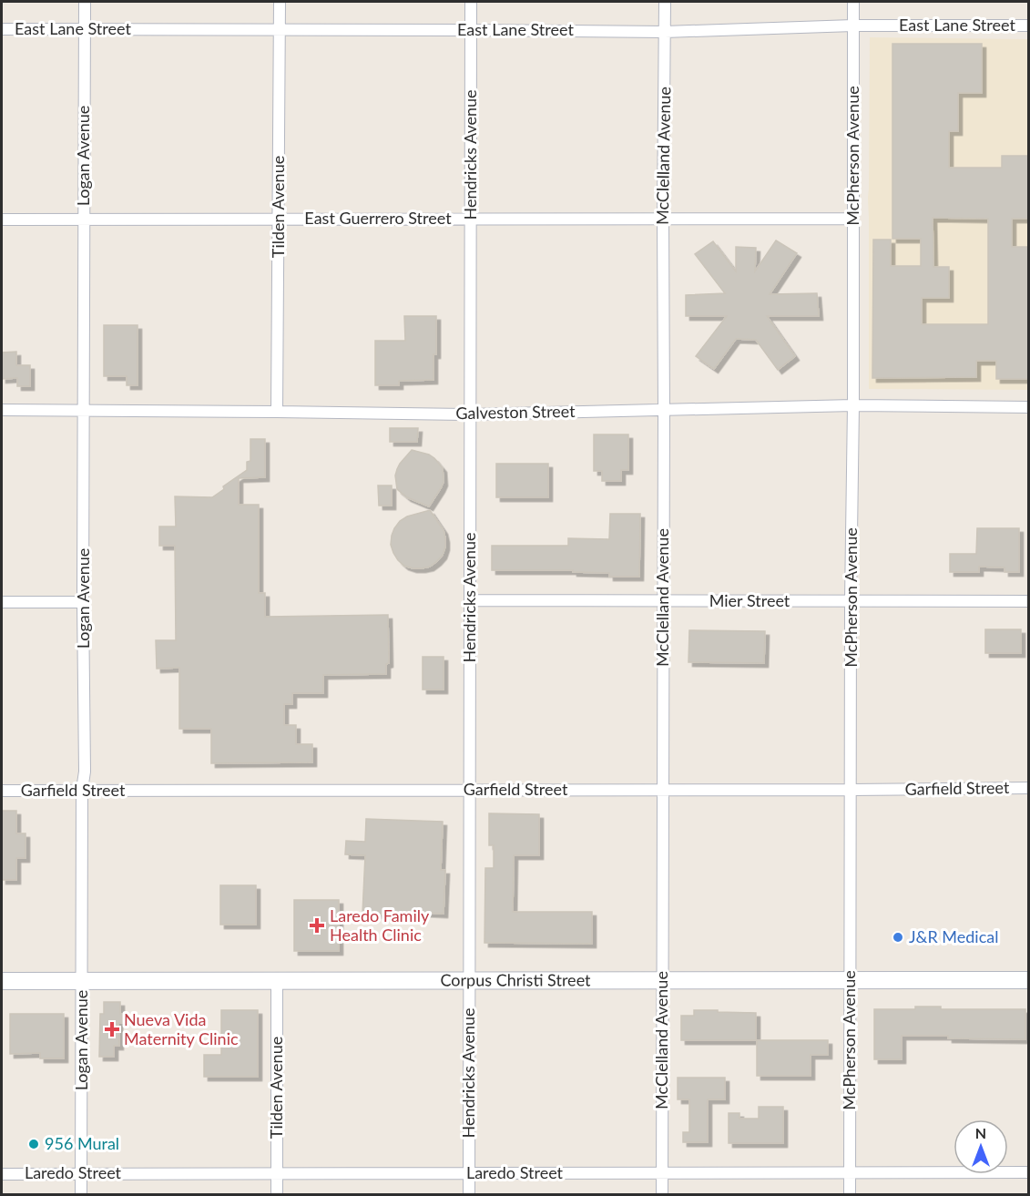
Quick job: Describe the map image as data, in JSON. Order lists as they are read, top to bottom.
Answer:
{
  "streets": {
    "main road": ["Corpus Christi Street"],
    "street": [
      "East Lane Street",
      "Hendricks Avenue",
      "Logan Avenue",
      "McClelland Avenue",
      "McPherson Avenue",
      "Tilden Avenue",
      "East Guerrero Street",
      "Galveston Street",
      "Mier Street",
      "Garfield Street",
      "Laredo Street"
    ]
  },
  "crossings": [
    ["East Lane Street", "Hendricks Avenue"],
    ["East Lane Street", "Logan Avenue"],
    ["East Lane Street", "McClelland Avenue"],
    ["East Lane Street", "McPherson Avenue"],
    ["East Lane Street", "Tilden Avenue"],
    ["Hendricks Avenue", "East Guerrero Street"],
    ["Hendricks Avenue", "Galveston Street"],
    ["Hendricks Avenue", "Mier Street"],
    ["Hendricks Avenue", "Garfield Street"],
    ["Hendricks Avenue", "Corpus Christi Street"],
    ["Hendricks Avenue", "Laredo Street"],
    ["Logan Avenue", "East Guerrero Street"],
    ["Logan Avenue", "Galveston Street"],
    ["Logan Avenue", "Garfield Street"],
    ["Logan Avenue", "Corpus Christi Street"],
    ["Logan Avenue", "Laredo Street"],
    ["McClelland Avenue", "East Guerrero Street"],
    ["McClelland Avenue", "Galveston Street"],
    ["McClelland Avenue", "Mier Street"],
    ["McClelland Avenue", "Garfield Street"],
    ["McClelland Avenue", "Corpus Christi Street"],
    ["McClelland Avenue", "Laredo Street"],
    ["McPherson Avenue", "East Guerrero Street"],
    ["McPherson Avenue", "Galveston Street"],
    ["McPherson Avenue", "Mier Street"],
    ["McPherson Avenue", "Garfield Street"],
    ["McPherson Avenue", "Corpus Christi Street"],
    ["McPherson Avenue", "Laredo Street"],
    ["Tilden Avenue", "East Guerrero Street"],
    ["Tilden Avenue", "Galveston Street"],
    ["Tilden Avenue", "Corpus Christi Street"],
    ["Tilden Avenue", "Laredo Street"]
  ],
  "places": {
    "health": ["Laredo Family Health Clinic", "Nueva Vida Maternity Clinic"],
    "other": ["J&R Medical", "956 Mural"]
  },
  "north": "top"
}
